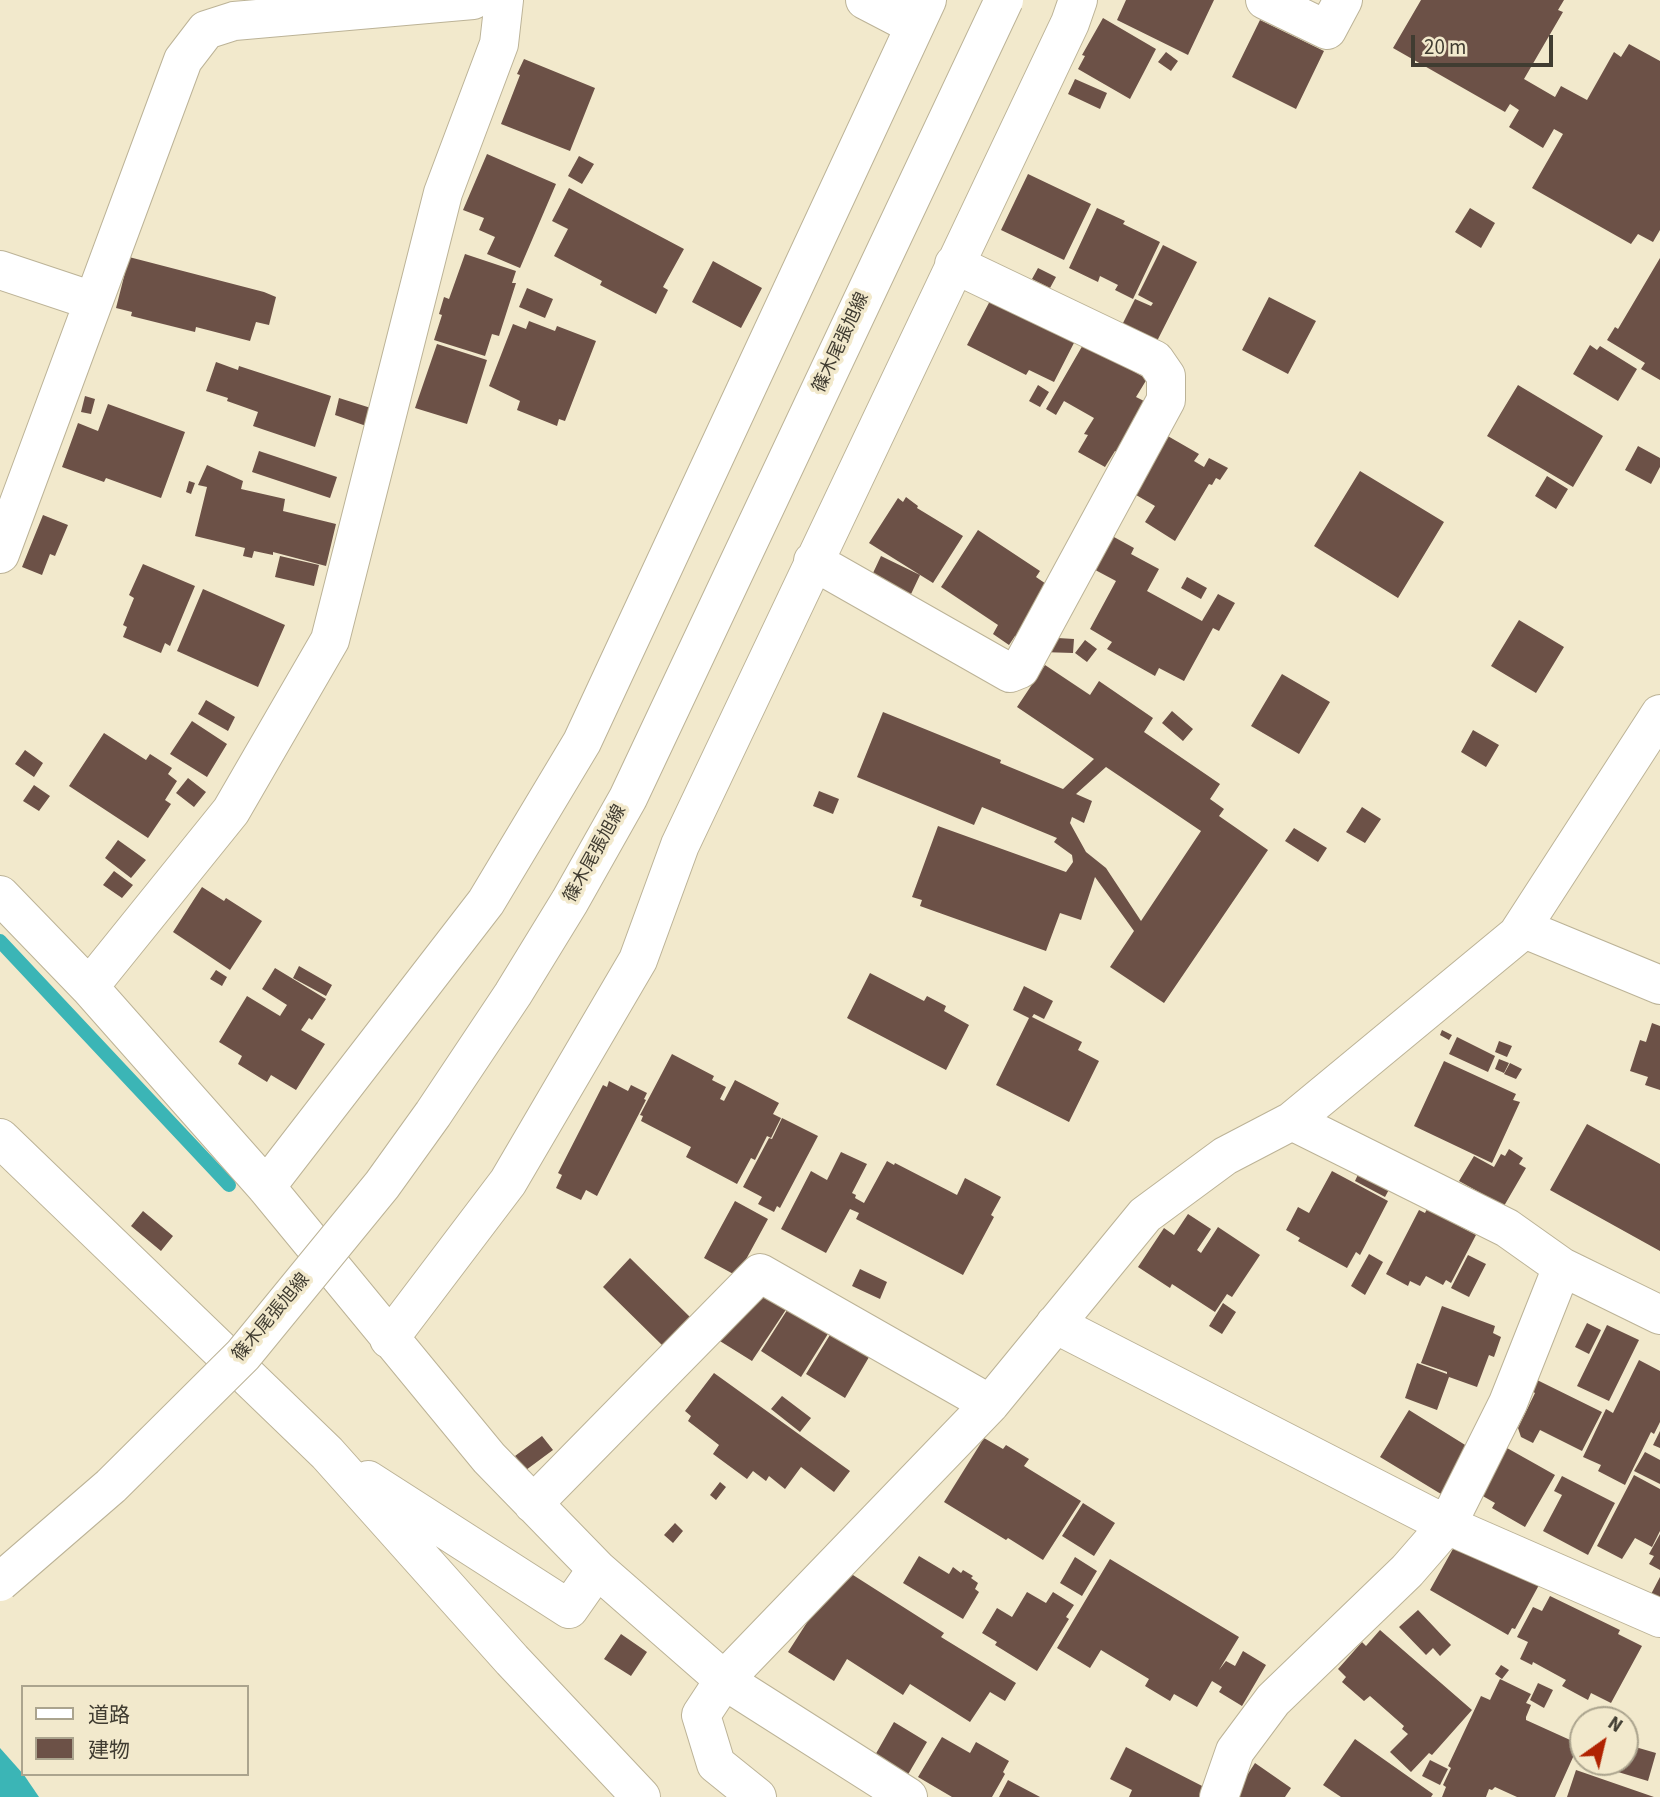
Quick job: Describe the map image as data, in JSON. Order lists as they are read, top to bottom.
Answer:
{
  "streets": {
    "street": ["篠木尾張旭線"]
  },
  "legend": ["道路", "建物"],
  "scale_bar": "20 m",
  "north": "top right"
}
